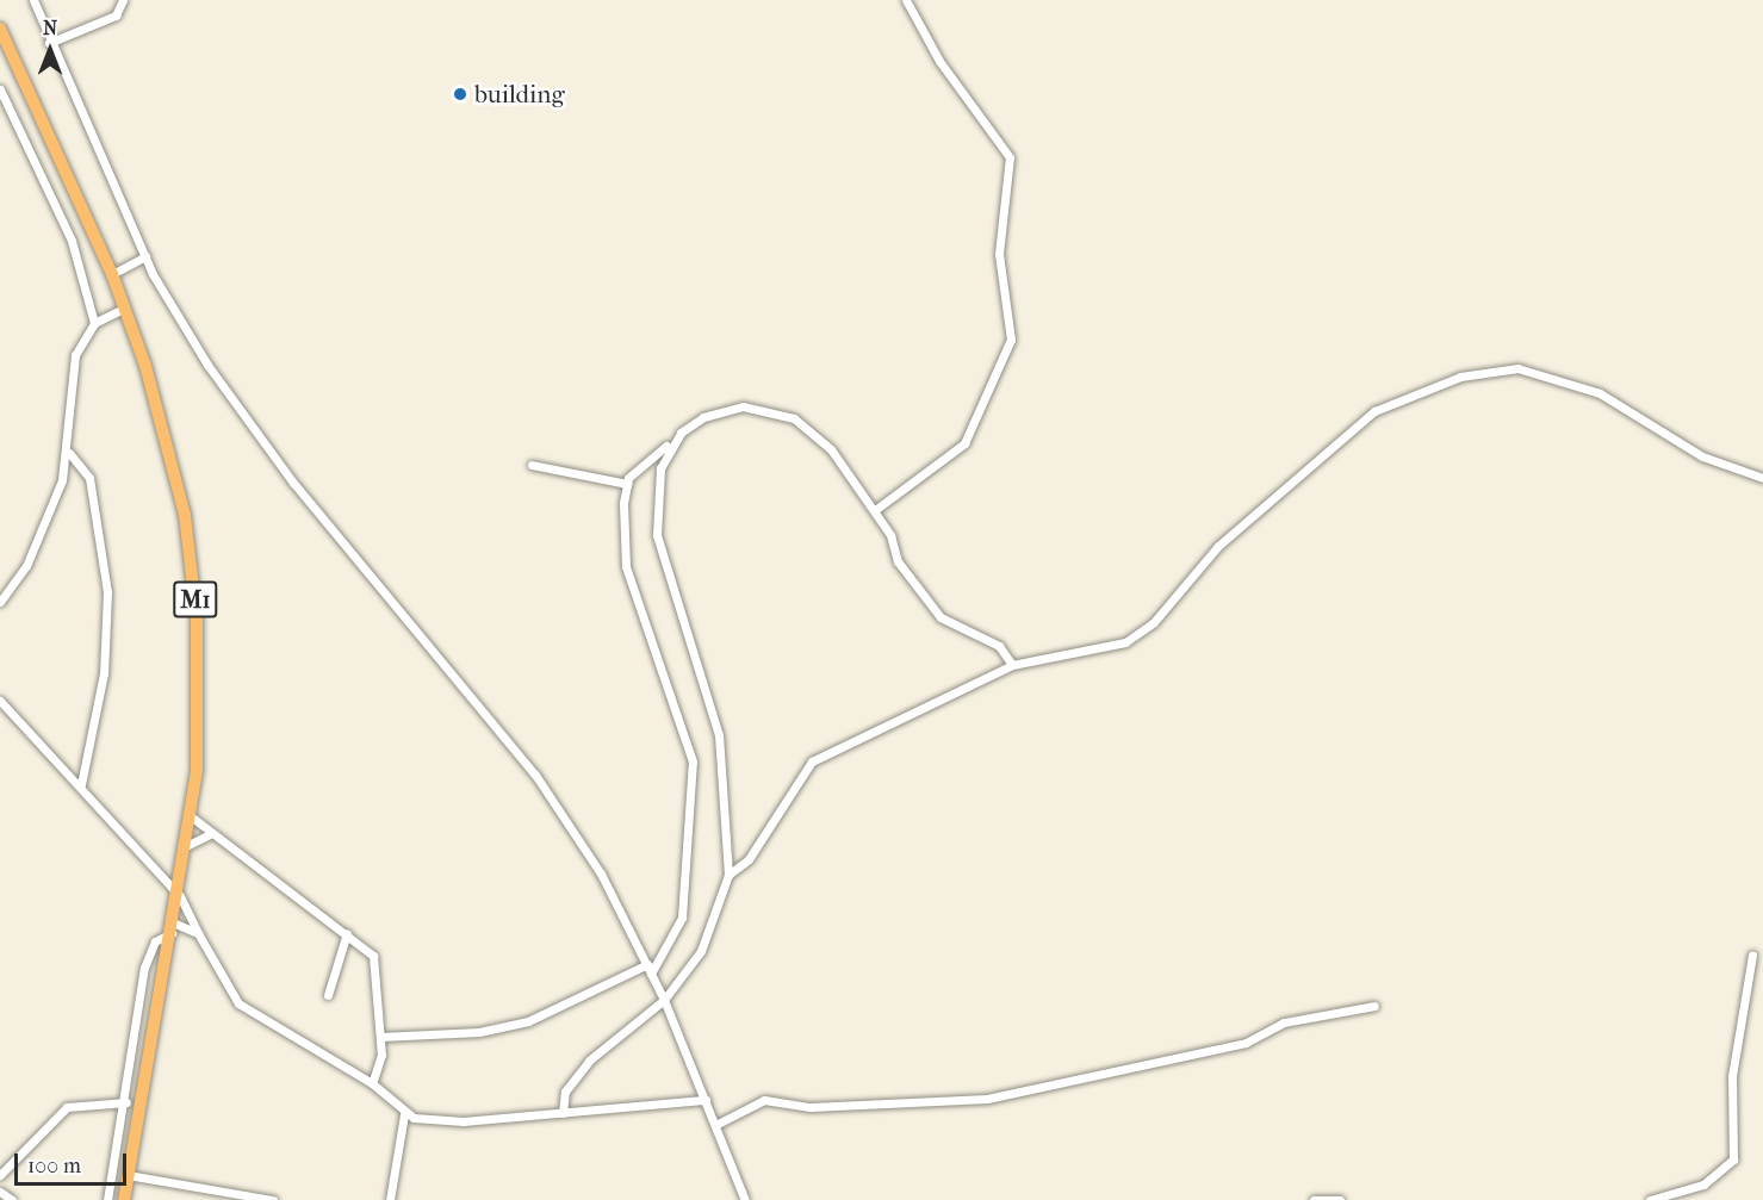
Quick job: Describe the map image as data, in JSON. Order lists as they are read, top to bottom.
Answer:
{
  "streets": {
    "highway": ["M1"]
  },
  "places": ["building"],
  "scale_bar": "100 m",
  "north": "top"
}
